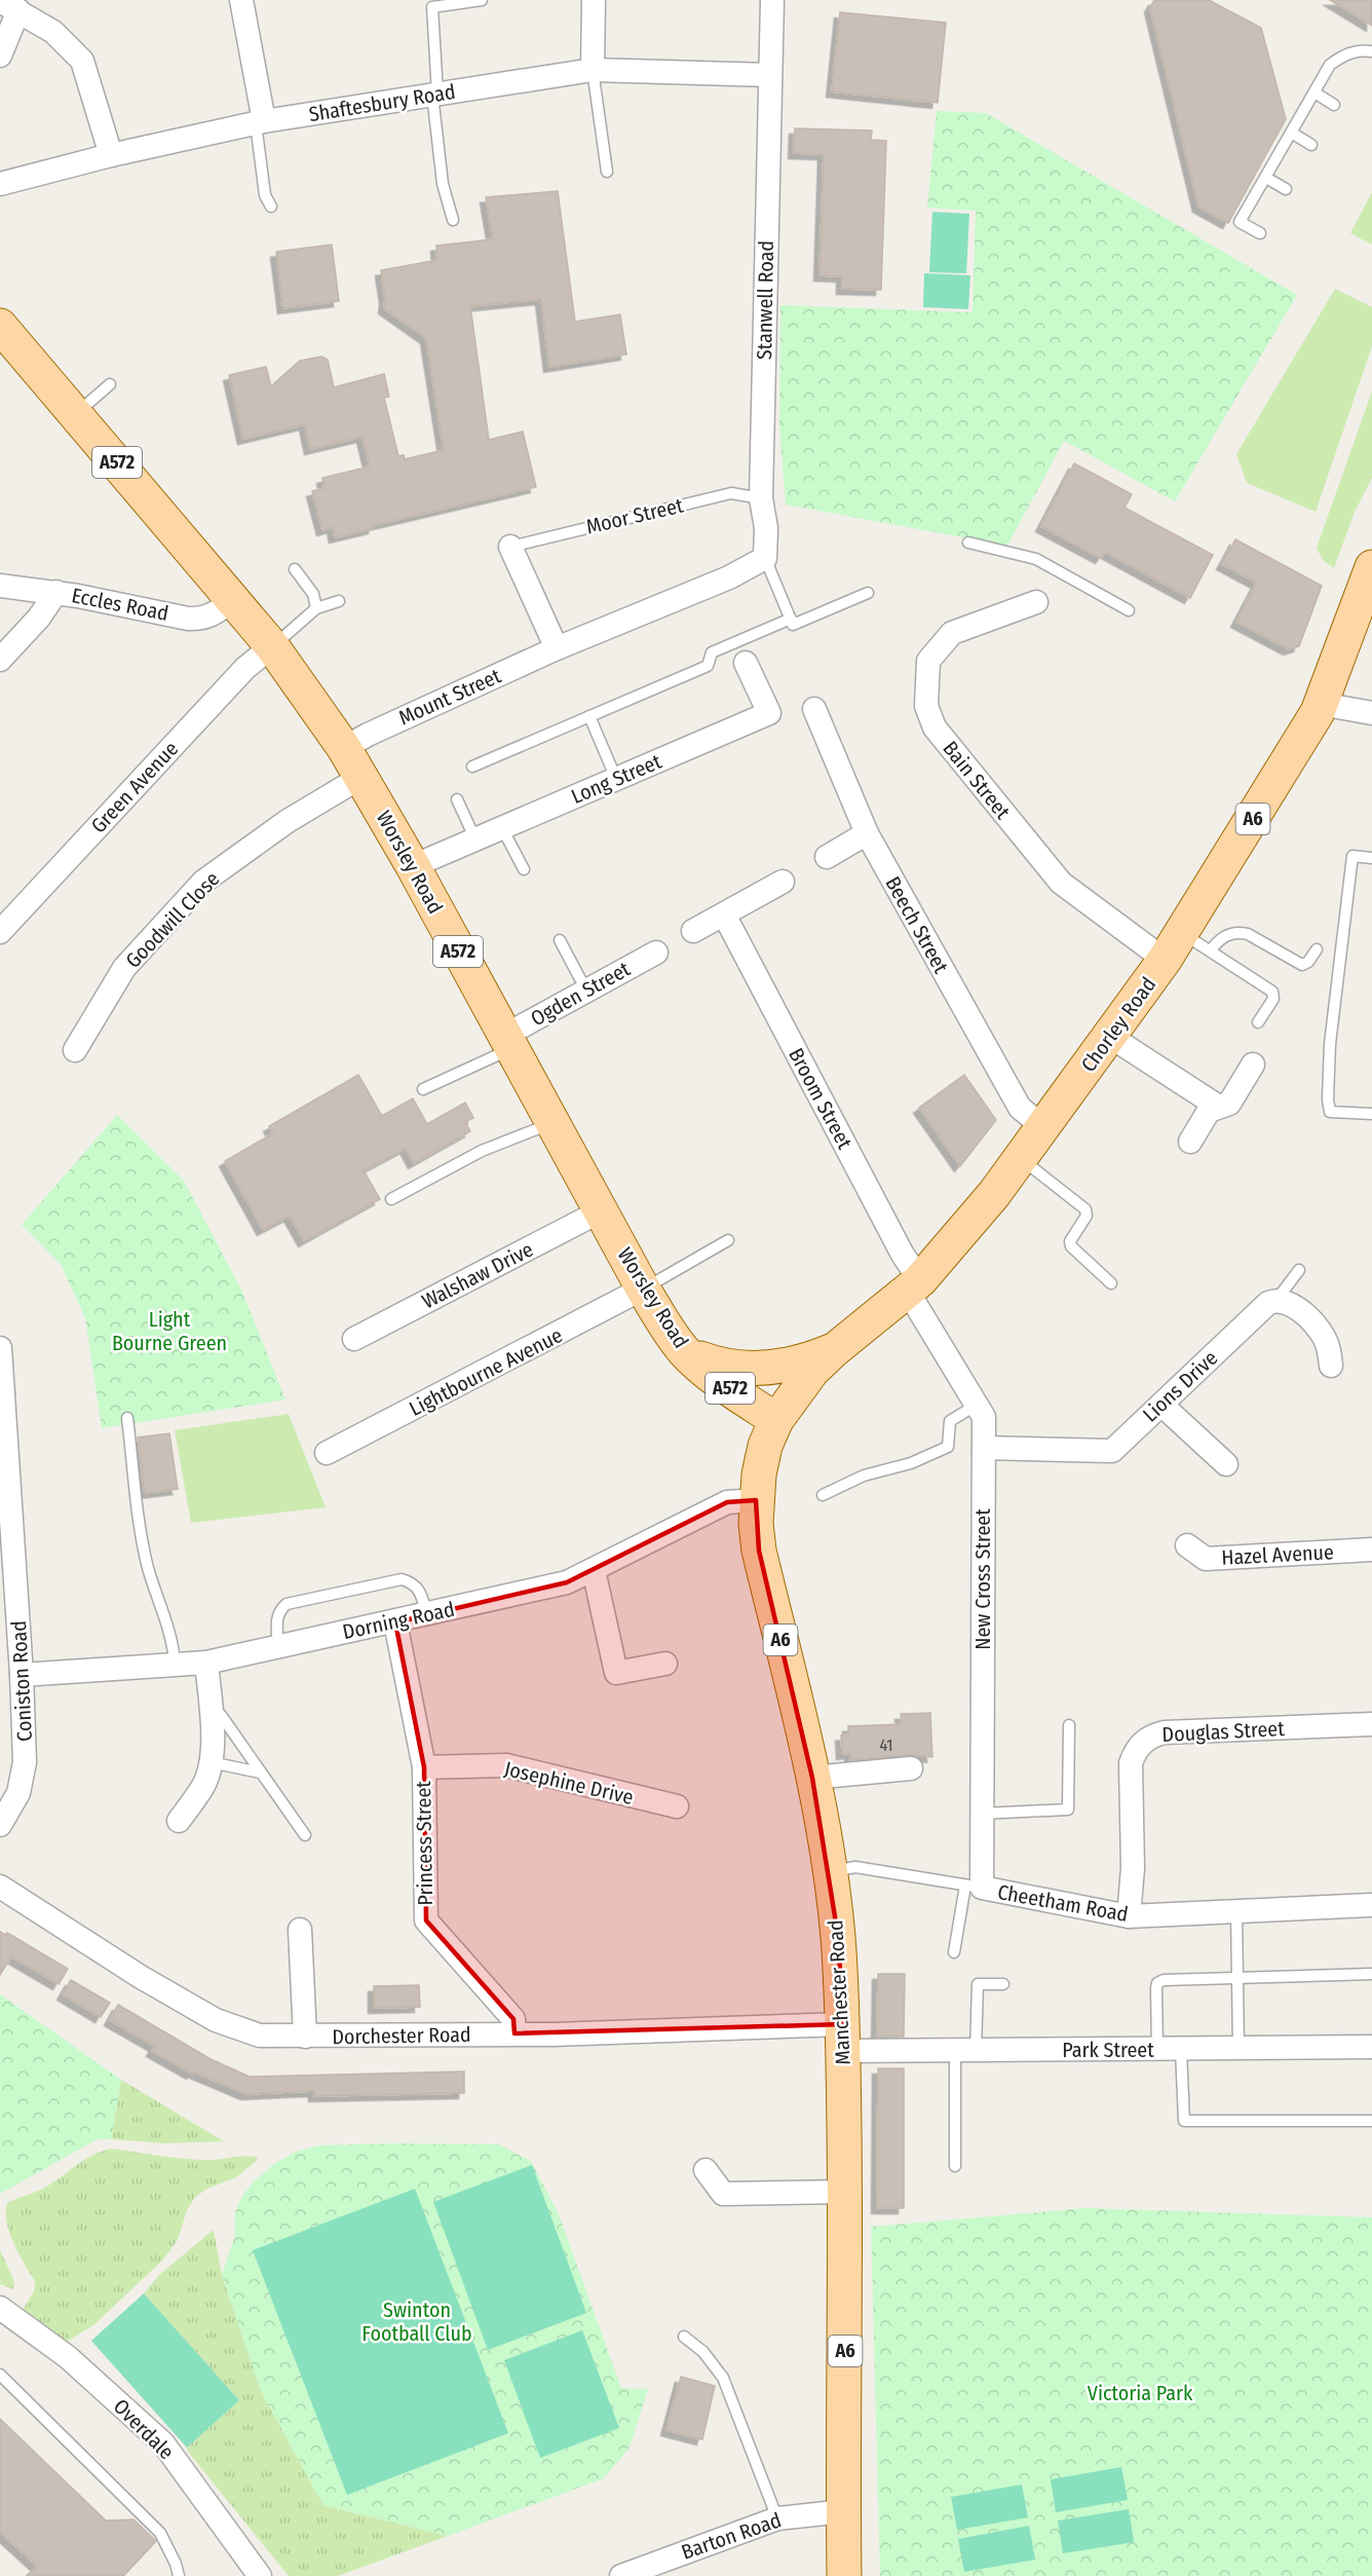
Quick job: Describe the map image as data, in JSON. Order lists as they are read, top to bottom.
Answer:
{
  "streets": {
    "main road": [
      "A572",
      "A6",
      "Worsley Road",
      "Chorley Road",
      "Manchester Road"
    ],
    "street": [
      "Shaftesbury Road",
      "Stanwell Road",
      "Eccles Road",
      "Mount Street",
      "Long Street",
      "Bain Street",
      "Green Avenue",
      "Goodwill Close",
      "Beech Street",
      "Ogden Street",
      "Broom Street",
      "Walshaw Drive",
      "Lightbourne Avenue",
      "Lions Drive",
      "Hazel Avenue",
      "New Cross Street",
      "Dorning Road",
      "Coniston Road",
      "Douglas Street",
      "Josephine Drive",
      "Princess Street",
      "Cheetham Road",
      "Dorchester Road",
      "Park Street",
      "Overdale",
      "Barton Road"
    ],
    "lane": ["Moor Street"]
  },
  "crossings": [
    ["Shaftesbury Road", "Stanwell Road"],
    ["Stanwell Road", "Moor Street"],
    ["Stanwell Road", "Mount Street"],
    ["Eccles Road", "Worsley Road"],
    ["Mount Street", "Worsley Road"],
    ["Long Street", "Worsley Road"],
    ["Bain Street", "Chorley Road"],
    ["Green Avenue", "Worsley Road"],
    ["Worsley Road", "Goodwill Close"],
    ["Worsley Road", "Ogden Street"],
    ["Worsley Road", "Chorley Road"],
    ["Worsley Road", "Walshaw Drive"],
    ["Worsley Road", "Lightbourne Avenue"],
    ["Worsley Road", "Manchester Road"],
    ["Beech Street", "Chorley Road"],
    ["Chorley Road", "Broom Street"],
    ["Chorley Road", "New Cross Street"],
    ["Chorley Road", "Manchester Road"],
    ["Broom Street", "New Cross Street"],
    ["Lions Drive", "New Cross Street"],
    ["New Cross Street", "Cheetham Road"],
    ["Dorning Road", "Coniston Road"],
    ["Dorning Road", "Princess Street"],
    ["Dorning Road", "Manchester Road"],
    ["Douglas Street", "Cheetham Road"],
    ["Josephine Drive", "Princess Street"],
    ["Princess Street", "Dorchester Road"],
    ["Cheetham Road", "Manchester Road"],
    ["Manchester Road", "Dorchester Road"],
    ["Manchester Road", "Park Street"],
    ["Manchester Road", "Barton Road"],
    ["Dorchester Road", "Park Street"]
  ],
  "parks": ["Light Bourne Green", "Swinton Football Club", "Victoria Park"],
  "house_numbers": ["41"]
}
